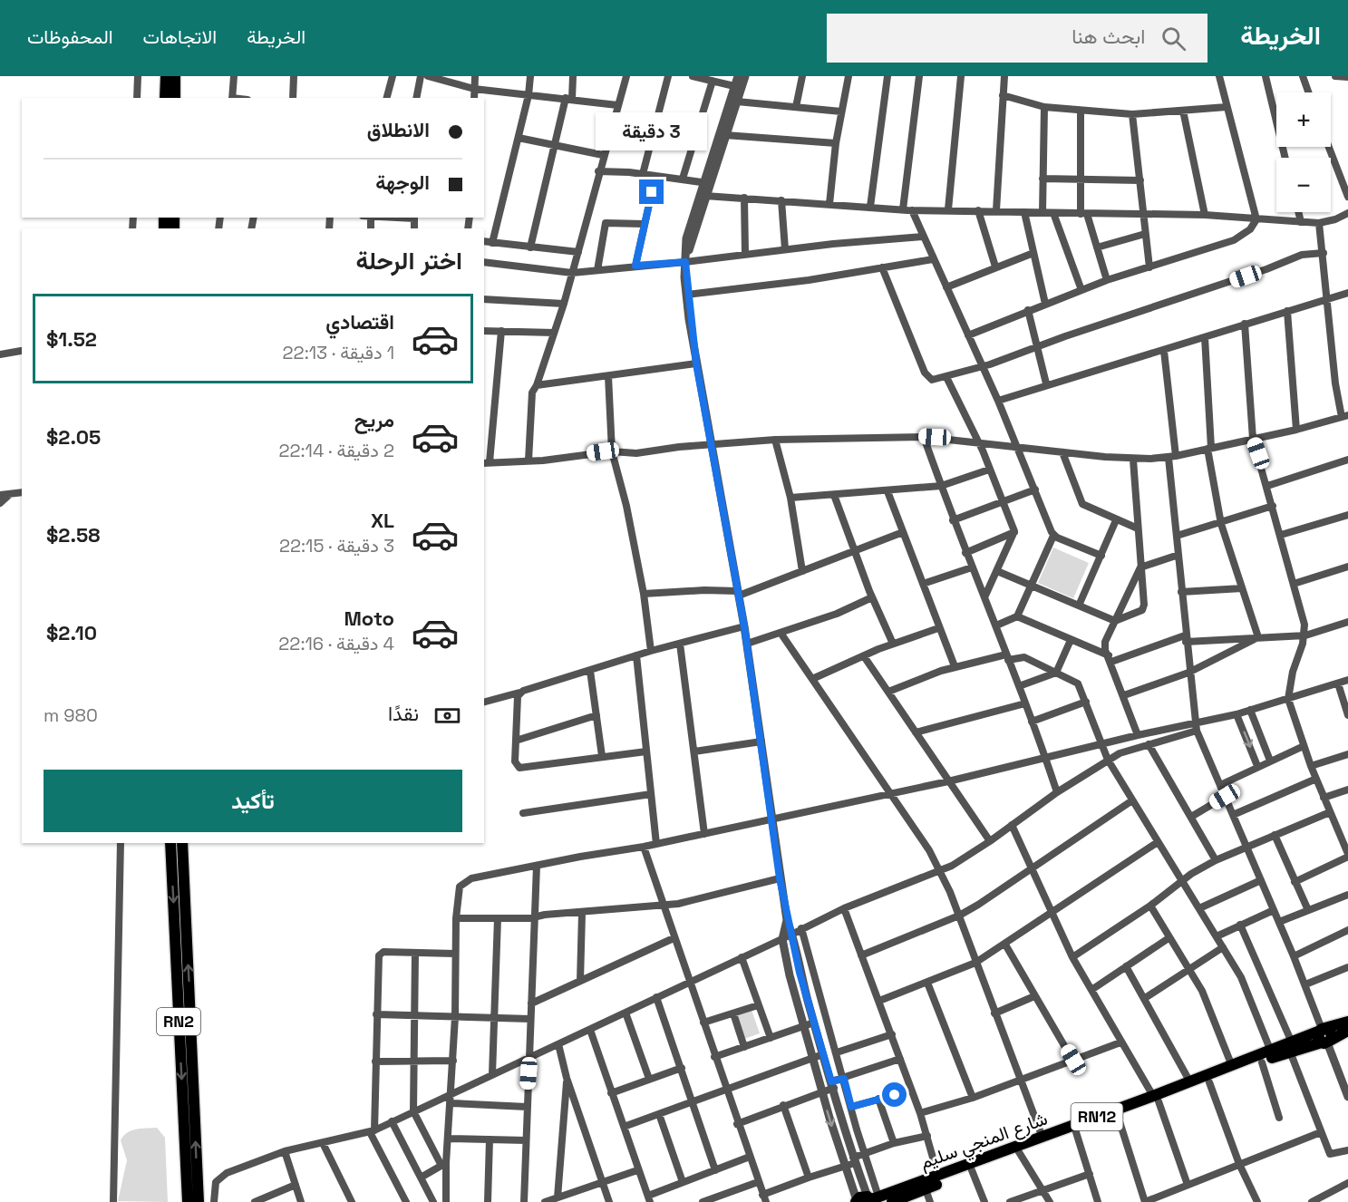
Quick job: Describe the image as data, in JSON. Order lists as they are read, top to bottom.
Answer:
{
  "streets": {
    "main road": ["RN2", "RN12", "شارع المنجي سليم"]
  },
  "page": {
    "header": "الخريطة",
    "search": "ابحث هنا",
    "nav": ["الخريطة", "الاتجاهات", "المحفوظات"],
    "map_buttons": ["+", "−"],
    "banner": ["الانطلاق", "الوجهة"],
    "bubble": "3 دقيقة",
    "heading": "اختر الرحلة",
    "list": [
      {
        "name": "اقتصادي",
        "note": "1 دقيقة · 22:13",
        "value": "$1.52"
      },
      {
        "name": "مريح",
        "note": "2 دقيقة · 22:14",
        "value": "$2.05"
      },
      {
        "name": "XL",
        "note": "3 دقيقة · 22:15",
        "value": "$2.58"
      },
      {
        "name": "Moto",
        "note": "4 دقيقة · 22:16",
        "value": "$2.10"
      }
    ],
    "pay": ["نقدًا", "980 m"],
    "buttons": "تأكيد"
  }
}
